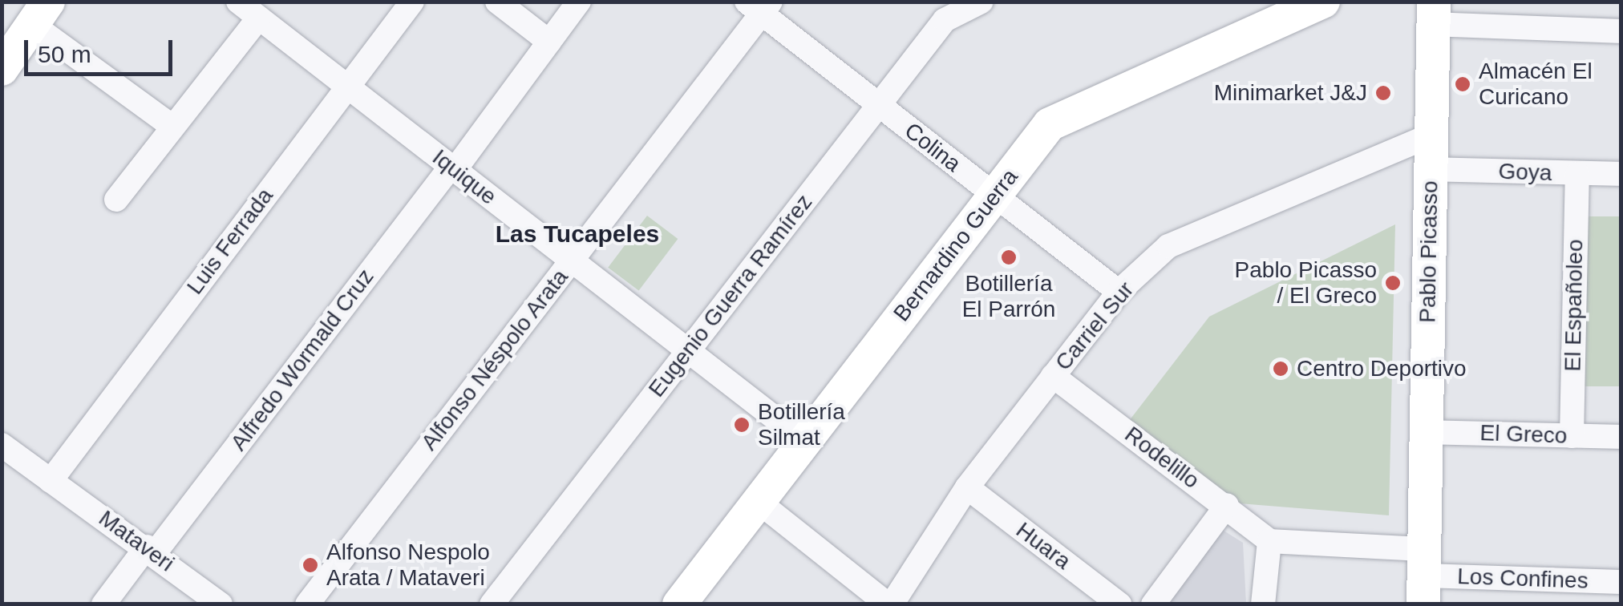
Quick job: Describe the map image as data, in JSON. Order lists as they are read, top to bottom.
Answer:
{
  "streets": {
    "street": [
      "Colina",
      "Goya",
      "Iquique",
      "Luis Ferrada",
      "Bernardino Guerra",
      "Pablo Picasso",
      "Eugenio Guerra Ramírez",
      "El Españoleo",
      "Carriel Sur",
      "Alfredo Wormald Cruz",
      "Alfonso Néspolo Arata",
      "El Greco",
      "Rodelillo",
      "Mataveri",
      "Huara",
      "Los Confines"
    ]
  },
  "crossings": [
    ["Colina", "Bernardino Guerra"],
    ["Colina", "Eugenio Guerra Ramírez"],
    ["Colina", "Carriel Sur"],
    ["Colina", "Alfonso Néspolo Arata"],
    ["Goya", "Pablo Picasso"],
    ["Goya", "El Españoleo"],
    ["Goya", "Carriel Sur"],
    ["Iquique", "Luis Ferrada"],
    ["Iquique", "Bernardino Guerra"],
    ["Iquique", "Eugenio Guerra Ramírez"],
    ["Iquique", "Alfredo Wormald Cruz"],
    ["Iquique", "Alfonso Néspolo Arata"],
    ["Luis Ferrada", "Mataveri"],
    ["Pablo Picasso", "Carriel Sur"],
    ["Pablo Picasso", "El Greco"],
    ["Pablo Picasso", "Los Confines"],
    ["El Españoleo", "El Greco"],
    ["Carriel Sur", "Rodelillo"],
    ["Carriel Sur", "Huara"],
    ["Alfredo Wormald Cruz", "Mataveri"]
  ],
  "districts": ["Las Tucapeles"],
  "places": [
    "Almacén El Curicano",
    "Minimarket J&J",
    "Botillería El Parrón",
    "Pablo Picasso / El Greco",
    "Centro Deportivo",
    "Botillería Silmat",
    "Alfonso Nespolo Arata / Mataveri"
  ],
  "scale_bar": "50 m"
}
